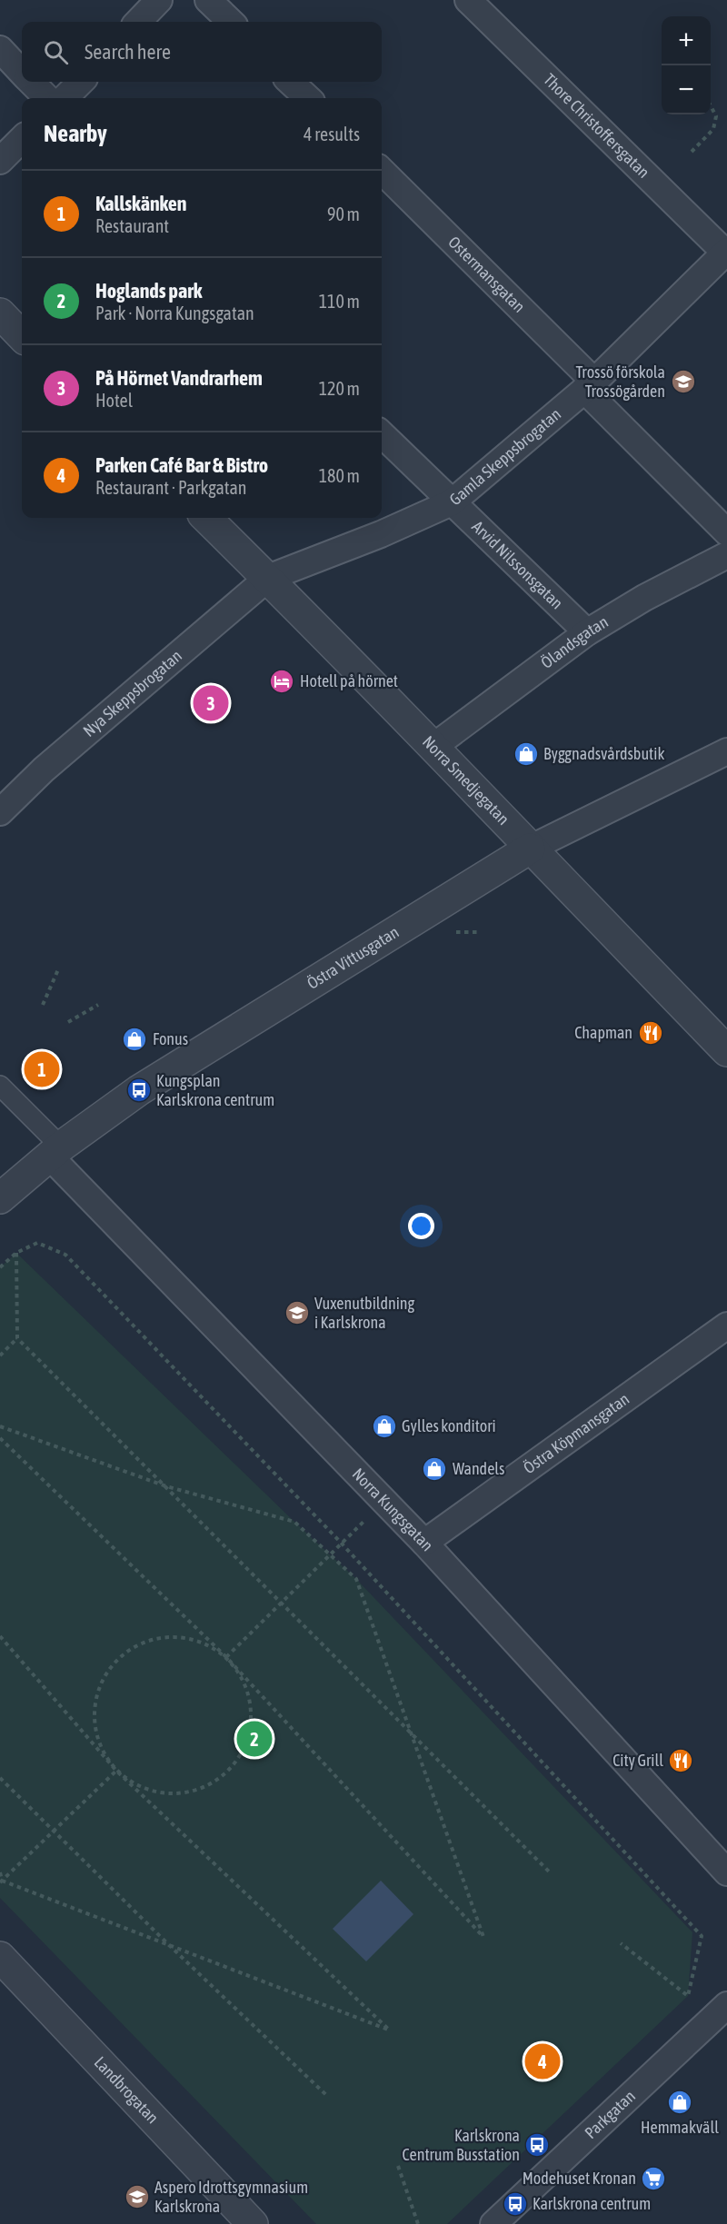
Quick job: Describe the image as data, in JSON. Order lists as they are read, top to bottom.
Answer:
{
  "streets": {
    "street": [
      "Thore Christoffersgatan",
      "Ostermansgatan",
      "Gamla Skeppsbrogatan",
      "Arvid Nilssonsgatan",
      "Ölandsgatan",
      "Nya Skeppsbrogatan",
      "Norra Smedjegatan",
      "Östra Vittusgatan",
      "Östra Köpmansgatan",
      "Norra Kungsgatan",
      "Landbrogatan",
      "Parkgatan"
    ]
  },
  "crossings": [
    ["Thore Christoffersgatan", "Gamla Skeppsbrogatan"],
    ["Ostermansgatan", "Gamla Skeppsbrogatan"],
    ["Gamla Skeppsbrogatan", "Arvid Nilssonsgatan"],
    ["Gamla Skeppsbrogatan", "Nya Skeppsbrogatan"],
    ["Gamla Skeppsbrogatan", "Norra Smedjegatan"],
    ["Arvid Nilssonsgatan", "Ölandsgatan"],
    ["Ölandsgatan", "Norra Smedjegatan"],
    ["Nya Skeppsbrogatan", "Norra Smedjegatan"],
    ["Norra Smedjegatan", "Östra Vittusgatan"],
    ["Östra Vittusgatan", "Norra Kungsgatan"],
    ["Östra Köpmansgatan", "Norra Kungsgatan"]
  ],
  "places": {
    "school or university": ["Trossö förskola Trossögården", "Vuxenutbildning i Karlskrona", "Aspero Idrottsgymnasium Karlskrona"],
    "hotel": ["Hotell på hörnet"],
    "shop": [
      "Byggnadsvårdsbutik",
      "Fonus",
      "Gylles konditori",
      "Wandels",
      "Hemmakväll"
    ],
    "restaurant": ["Chapman", "City Grill"],
    "bus stop": ["Kungsplan Karlskrona centrum", "Karlskrona Centrum Busstation", "Karlskrona centrum"],
    "supermarket": ["Modehuset Kronan"]
  },
  "page": {
    "map_buttons": ["+", "−"],
    "search": "Search here",
    "heading": ["Nearby", "4 results"],
    "list": [
      {
        "mark": "1",
        "name": "Kallskänken",
        "note": "Restaurant",
        "value": "90 m"
      },
      {
        "mark": "2",
        "name": "Hoglands park",
        "note": "Park · Norra Kungsgatan",
        "value": "110 m"
      },
      {
        "mark": "3",
        "name": "På Hörnet Vandrarhem",
        "note": "Hotel",
        "value": "120 m"
      },
      {
        "mark": "4",
        "name": "Parken Café Bar & Bistro",
        "note": "Restaurant · Parkgatan",
        "value": "180 m"
      }
    ],
    "pins": [
      "3",
      "1",
      "2",
      "4"
    ]
  }
}
